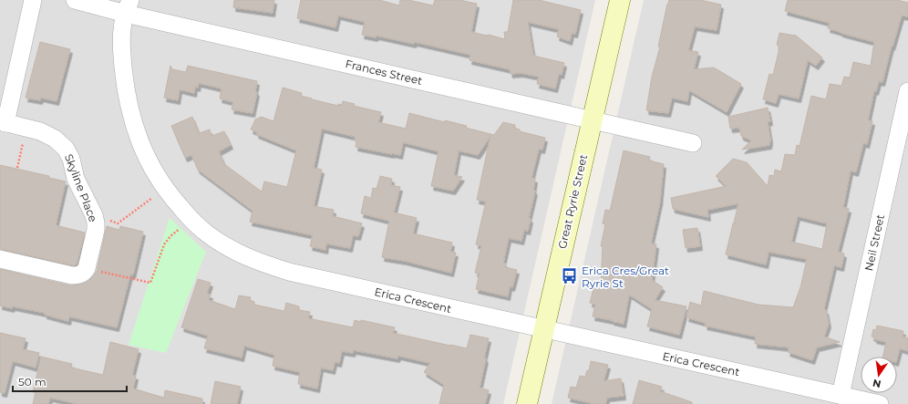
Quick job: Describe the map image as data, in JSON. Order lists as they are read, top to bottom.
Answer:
{
  "streets": {
    "main road": ["Great Ryrie Street"],
    "street": [
      "Frances Street",
      "Skyline Place",
      "Neil Street",
      "Erica Crescent"
    ]
  },
  "crossings": [
    ["Frances Street", "Great Ryrie Street"],
    ["Frances Street", "Erica Crescent"],
    ["Great Ryrie Street", "Erica Crescent"],
    ["Neil Street", "Erica Crescent"]
  ],
  "places": {
    "bus stop": ["Erica Cres/Great Ryrie St"]
  },
  "scale_bar": "50 m",
  "north": "bottom"
}
